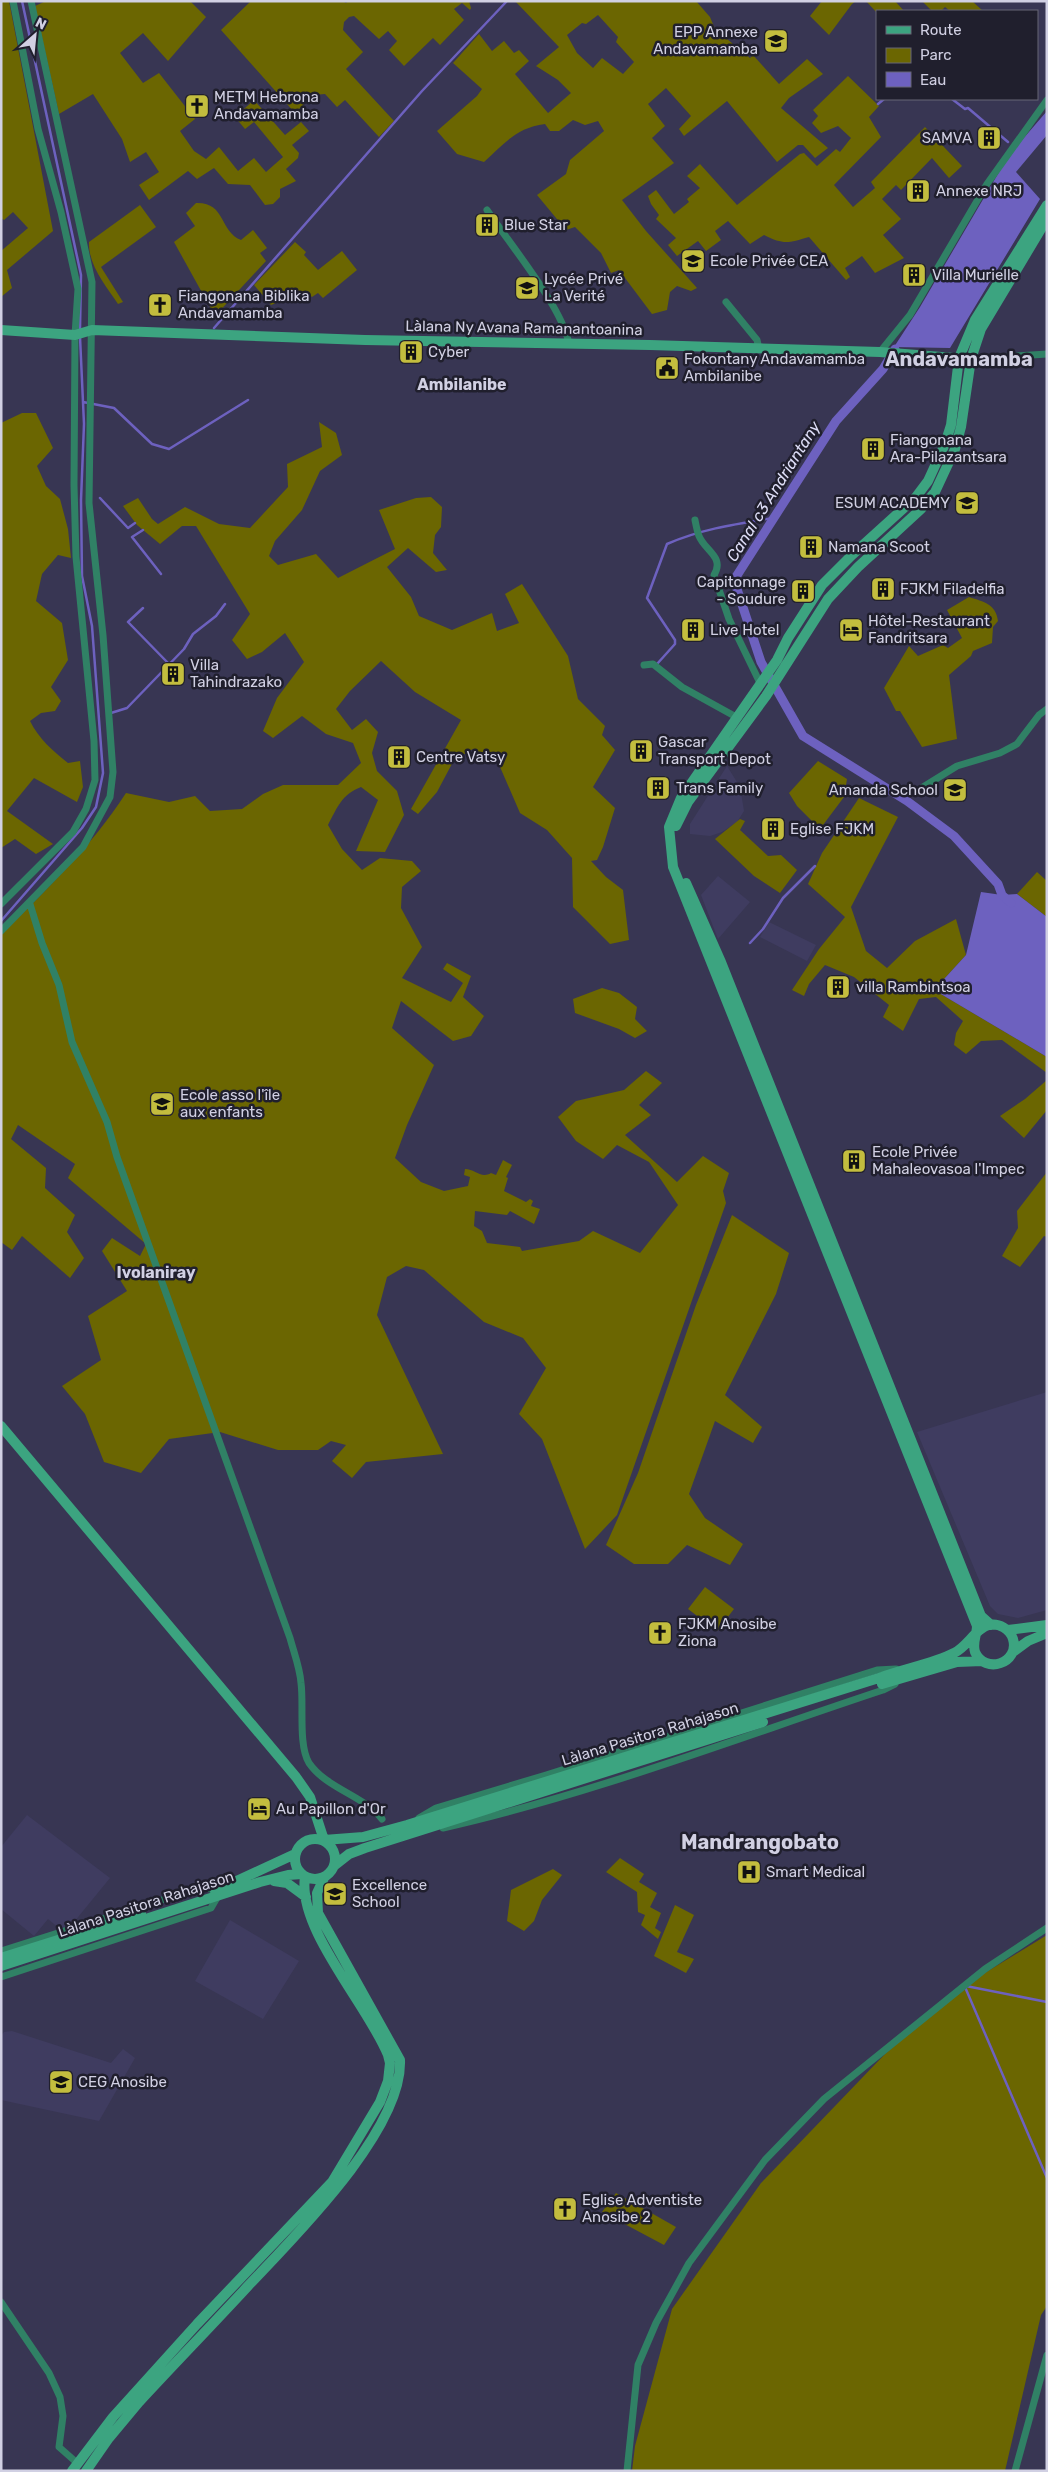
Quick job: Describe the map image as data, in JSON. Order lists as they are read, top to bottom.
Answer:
{
  "streets": {
    "street": ["Làlana Ny Avana Ramanantoanina", "Làlana Pasitora Rahajason"]
  },
  "districts": [
    "Andavamamba",
    "Ambilanibe",
    "Ivolaniray",
    "Mandrangobato"
  ],
  "water": ["Canal c3 Andriantany"],
  "places": {
    "school or university": [
      "EPP Annexe Andavamamba",
      "Ecole Privée CEA",
      "Lycée Privé La Verité",
      "ESUM ACADEMY",
      "Amanda School",
      "Ecole asso l'île aux enfants",
      "Excellence School",
      "CEG Anosibe"
    ],
    "church": [
      "METM Hebrona Andavamamba",
      "Fiangonana Biblika Andavamamba",
      "FJKM Anosibe Ziona",
      "Eglise Adventiste Anosibe 2"
    ],
    "building": [
      "SAMVA",
      "Annexe NRJ",
      "Blue Star",
      "Villa Murielle",
      "Cyber",
      "Fiangonana Ara-Pilazantsara",
      "Namana Scoot",
      "FJKM Filadelfia",
      "Capitonnage - Soudure",
      "Live Hotel",
      "Villa Tahindrazako",
      "Gascar Transport Depot",
      "Centre Vatsy",
      "Trans Family",
      "Eglise FJKM",
      "villa Rambintsoa",
      "Ecole Privée Mahaleovasoa l'Impec"
    ],
    "public building": ["Fokontany Andavamamba Ambilanibe"],
    "hotel": ["Hôtel-Restaurant Fandritsara", "Au Papillon d'Or"],
    "hospital": ["Smart Medical"]
  },
  "legend": ["Route", "Parc", "Eau"],
  "north": "top right"
}
